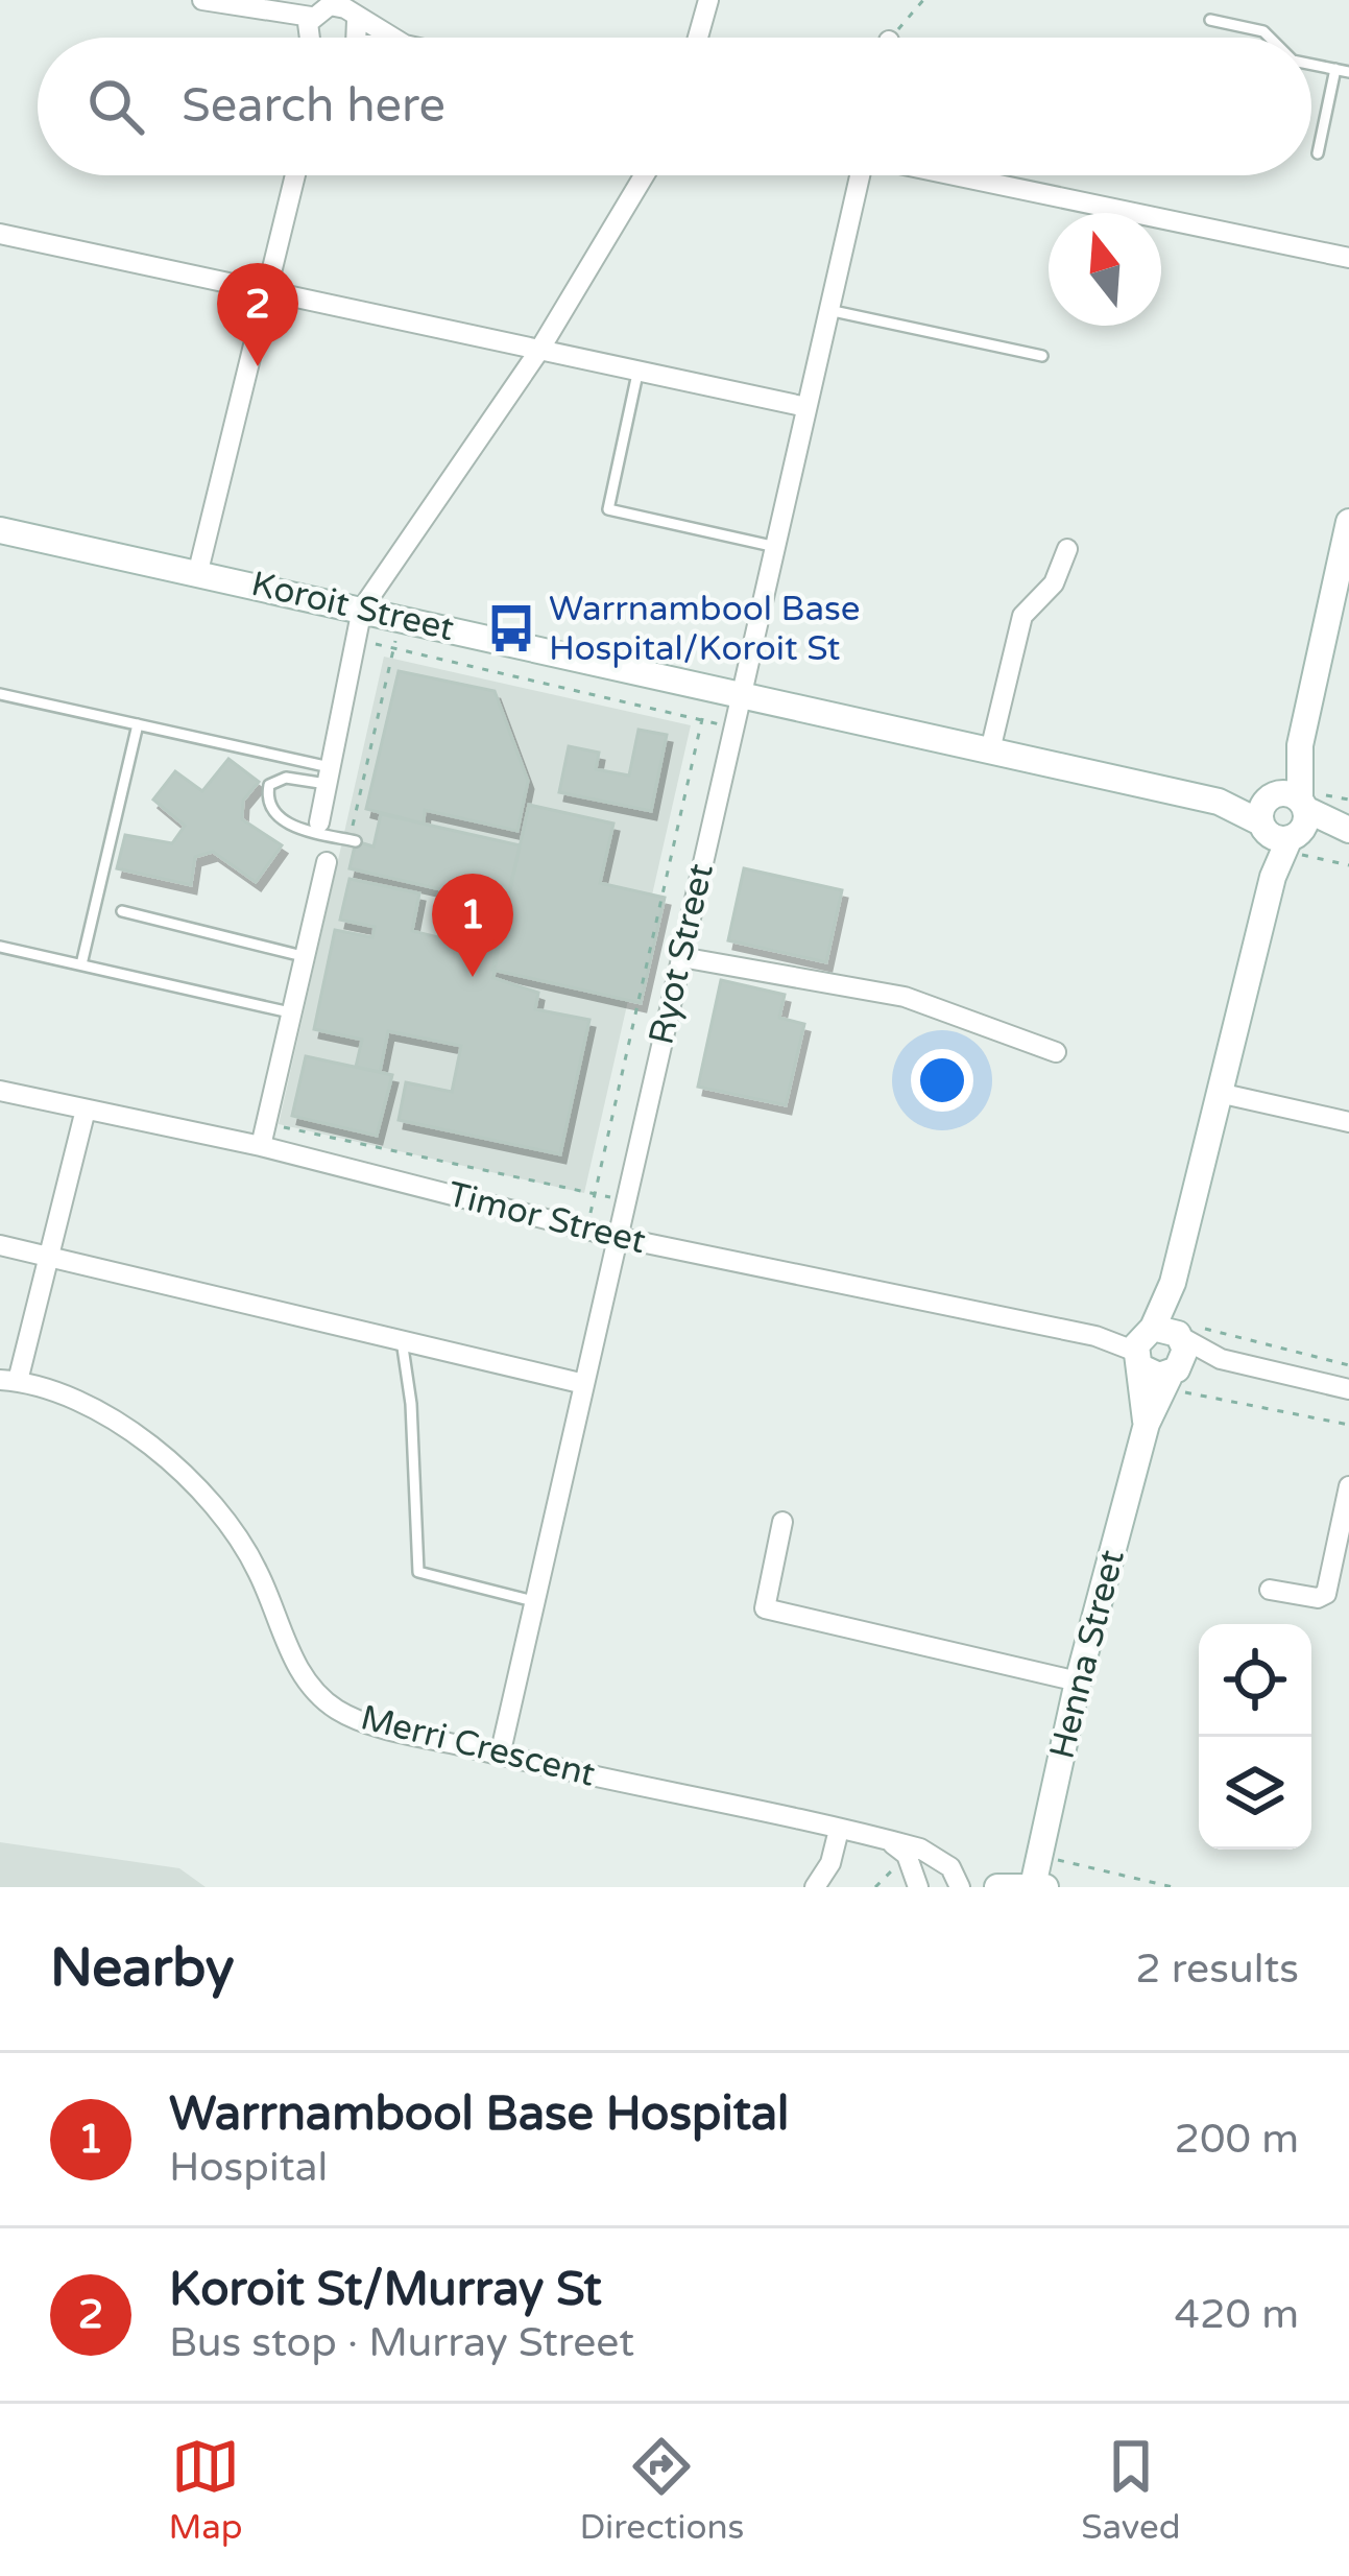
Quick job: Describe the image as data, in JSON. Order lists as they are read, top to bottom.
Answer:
{
  "streets": {
    "street": [
      "Koroit Street",
      "Ryot Street",
      "Timor Street",
      "Henna Street",
      "Merri Crescent"
    ]
  },
  "crossings": [
    ["Koroit Street", "Ryot Street"],
    ["Koroit Street", "Henna Street"],
    ["Ryot Street", "Timor Street"],
    ["Ryot Street", "Merri Crescent"],
    ["Timor Street", "Henna Street"]
  ],
  "places": {
    "bus stop": ["Warrnambool Base Hospital/Koroit St"]
  },
  "north": "top",
  "page": {
    "search": "Search here",
    "pins": ["2", "1"],
    "heading": ["Nearby", "2 results"],
    "list": [
      {
        "mark": "1",
        "name": "Warrnambool Base Hospital",
        "note": "Hospital",
        "value": "200 m"
      },
      {
        "mark": "2",
        "name": "Koroit St/Murray St",
        "note": "Bus stop · Murray Street",
        "value": "420 m"
      }
    ],
    "nav": ["Map", "Directions", "Saved"]
  }
}
